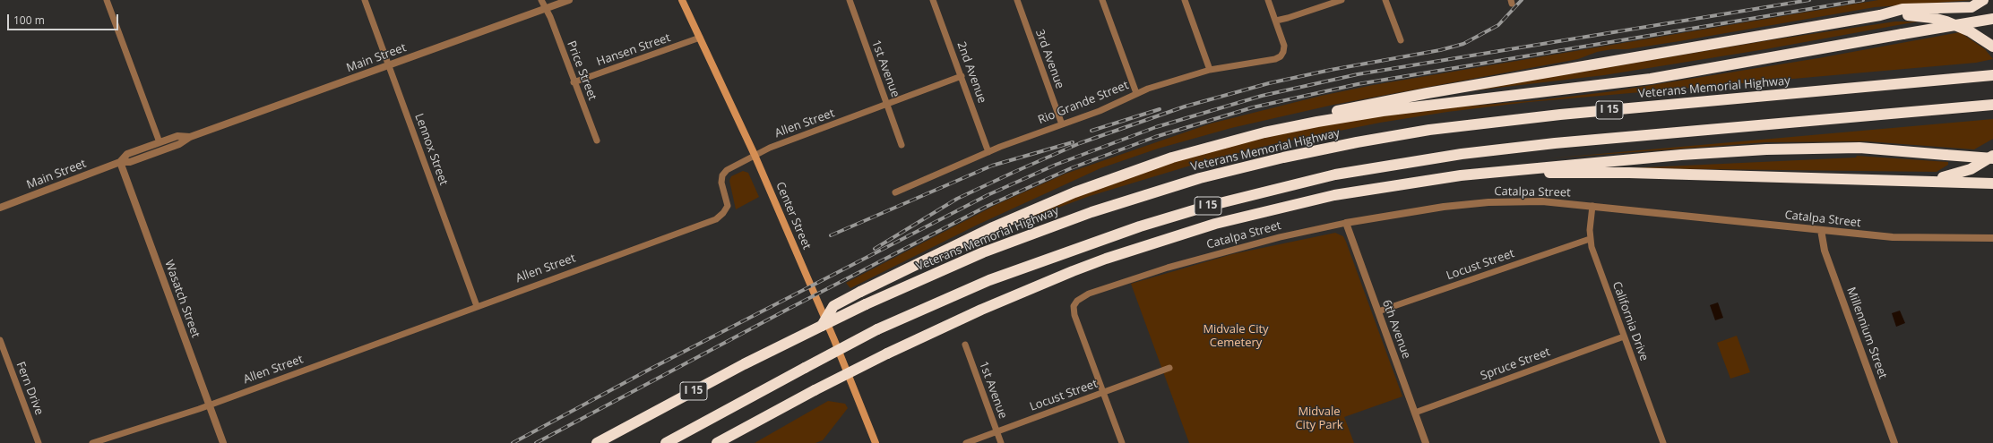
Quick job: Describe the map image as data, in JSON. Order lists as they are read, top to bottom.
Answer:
{
  "streets": {
    "highway": ["Veterans Memorial Highway", "I 15"],
    "main road": ["Center Street"],
    "street": [
      "Hansen Street",
      "Main Street",
      "3rd Avenue",
      "1st Avenue",
      "Price Street",
      "2nd Avenue",
      "Rio Grande Street",
      "Allen Street",
      "Lennox Street",
      "Catalpa Street",
      "Locust Street",
      "Wasatch Street",
      "California Drive",
      "6th Avenue",
      "Millennium Street",
      "Spruce Street",
      "Fern Drive"
    ]
  },
  "crossings": [
    ["Hansen Street", "Price Street"],
    ["Hansen Street", "Center Street"],
    ["Main Street", "Price Street"],
    ["Main Street", "Lennox Street"],
    ["Main Street", "Wasatch Street"],
    ["3rd Avenue", "Rio Grande Street"],
    ["1st Avenue", "Allen Street"],
    ["1st Avenue", "Locust Street"],
    ["2nd Avenue", "Rio Grande Street"],
    ["2nd Avenue", "Allen Street"],
    ["Allen Street", "Lennox Street"],
    ["Allen Street", "Center Street"],
    ["Allen Street", "Wasatch Street"],
    ["Catalpa Street", "Locust Street"],
    ["Catalpa Street", "California Drive"],
    ["Catalpa Street", "6th Avenue"],
    ["Catalpa Street", "Millennium Street"],
    ["Locust Street", "California Drive"],
    ["Locust Street", "6th Avenue"],
    ["California Drive", "Spruce Street"],
    ["6th Avenue", "Spruce Street"]
  ],
  "parks": ["Midvale City Cemetery", "Midvale City Park"],
  "scale_bar": "100 m"
}
